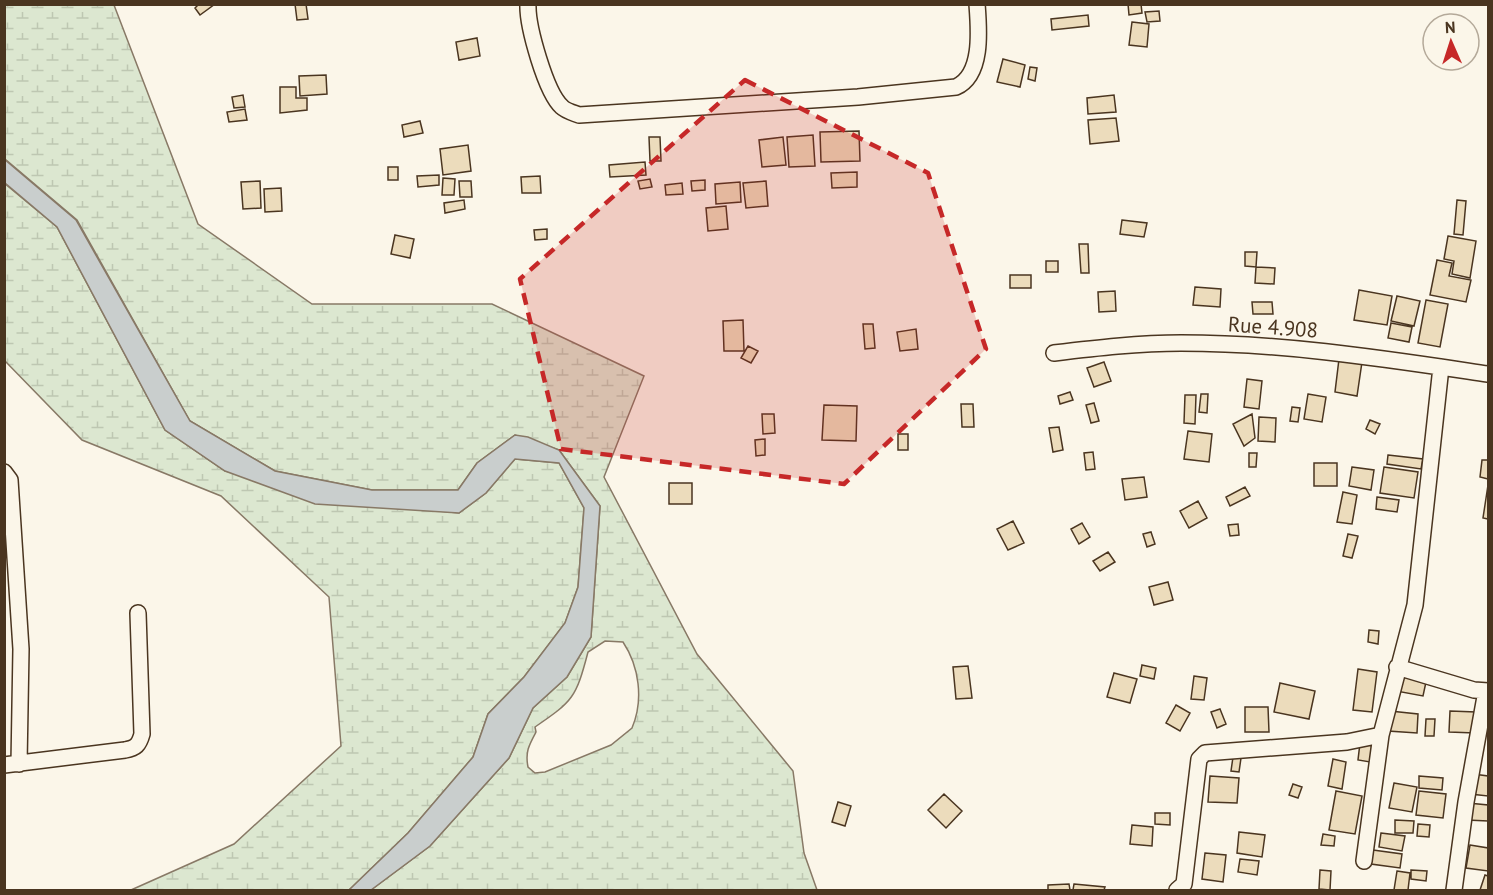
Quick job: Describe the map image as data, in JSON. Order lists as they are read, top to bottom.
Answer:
{
  "streets": {
    "street": ["Rue 4.908"]
  },
  "north": "top"
}
